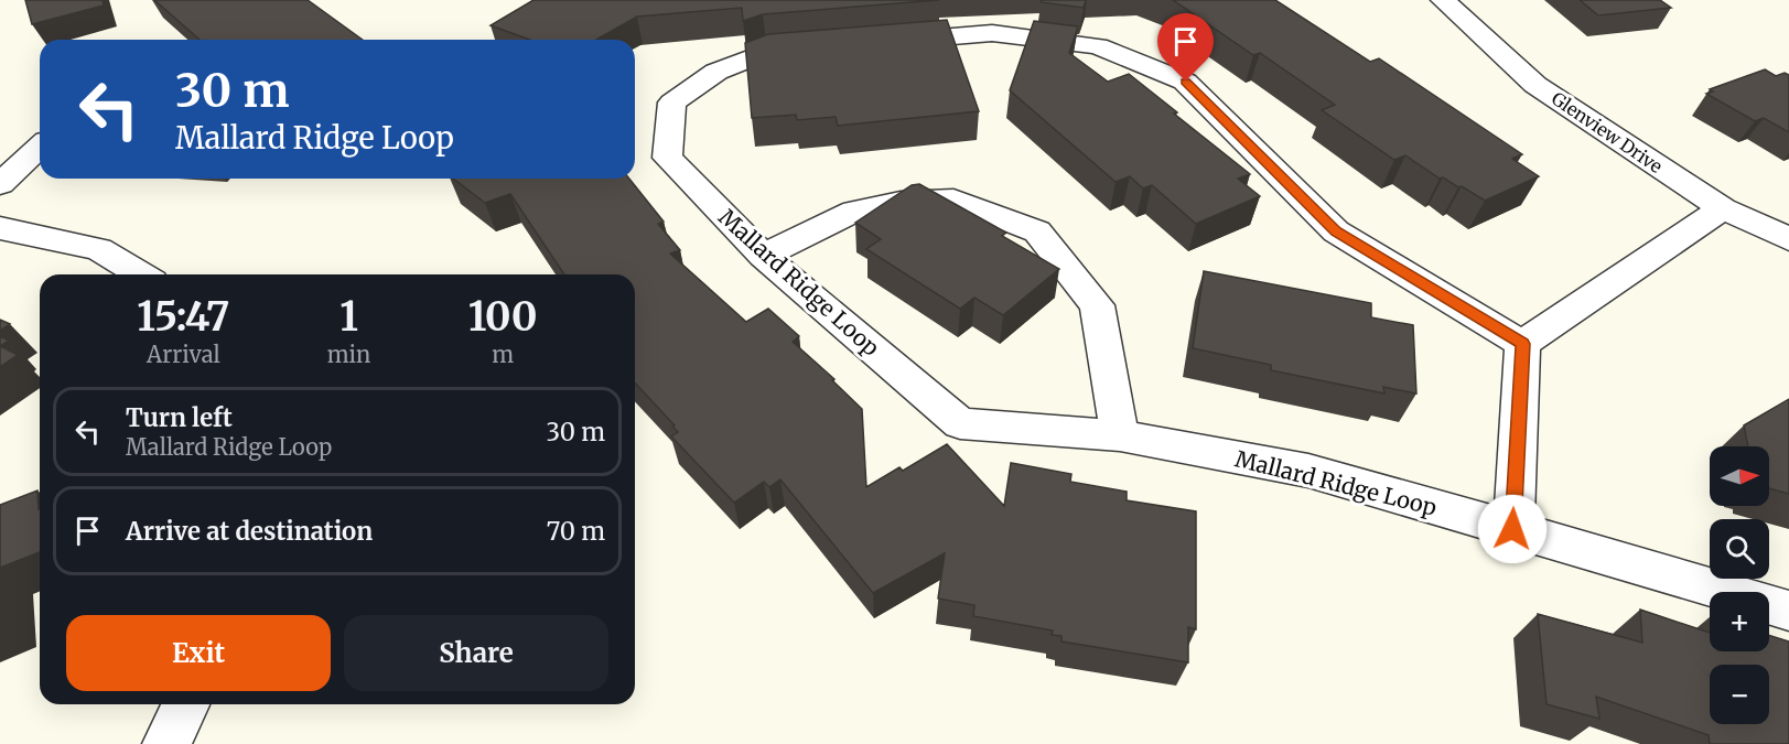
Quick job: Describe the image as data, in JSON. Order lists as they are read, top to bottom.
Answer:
{
  "streets": {
    "street": ["Glenview Drive", "Mallard Ridge Loop"]
  },
  "north": "right",
  "page": {
    "turn": ["30 m", "Mallard Ridge Loop"],
    "eta": [
      "15:47",
      "Arrival",
      "1",
      "min",
      "100",
      "m"
    ],
    "list": [
      {
        "name": "Turn left",
        "note": "Mallard Ridge Loop",
        "value": "30 m"
      },
      {
        "name": "Arrive at destination",
        "value": "70 m"
      }
    ],
    "map_buttons": ["+", "−"],
    "buttons": ["Exit", "Share"]
  }
}
